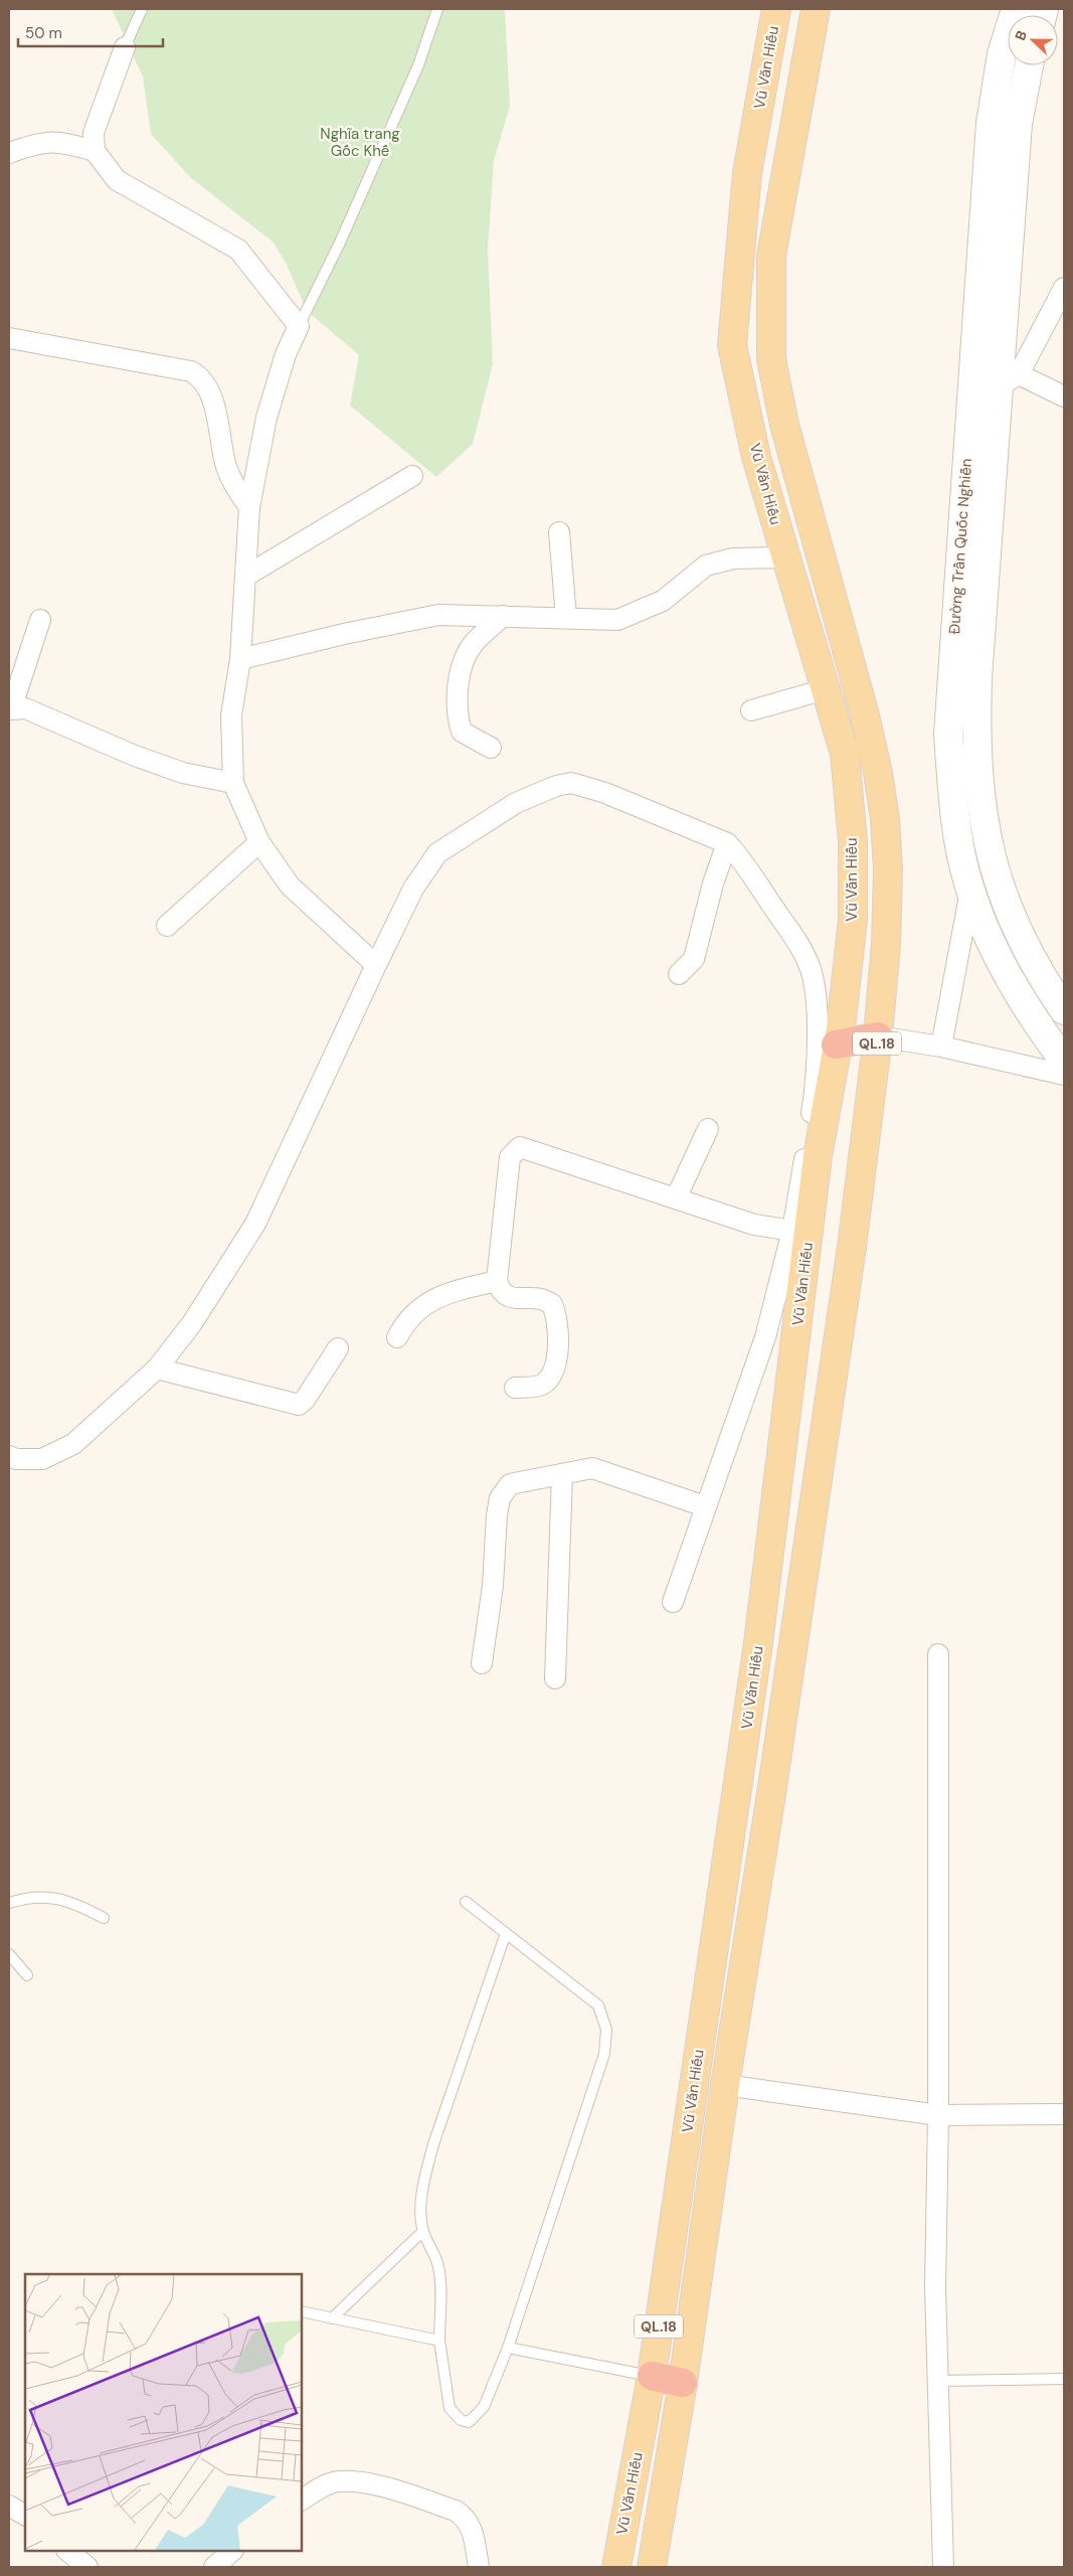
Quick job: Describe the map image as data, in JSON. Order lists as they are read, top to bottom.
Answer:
{
  "streets": {
    "main road": ["Vũ Văn Hiếu", "Đường Trần Quốc Nghiễn", "QL.18"]
  },
  "parks": ["Nghĩa trang Gốc Khế"],
  "scale_bar": "50 m",
  "north": "left"
}
